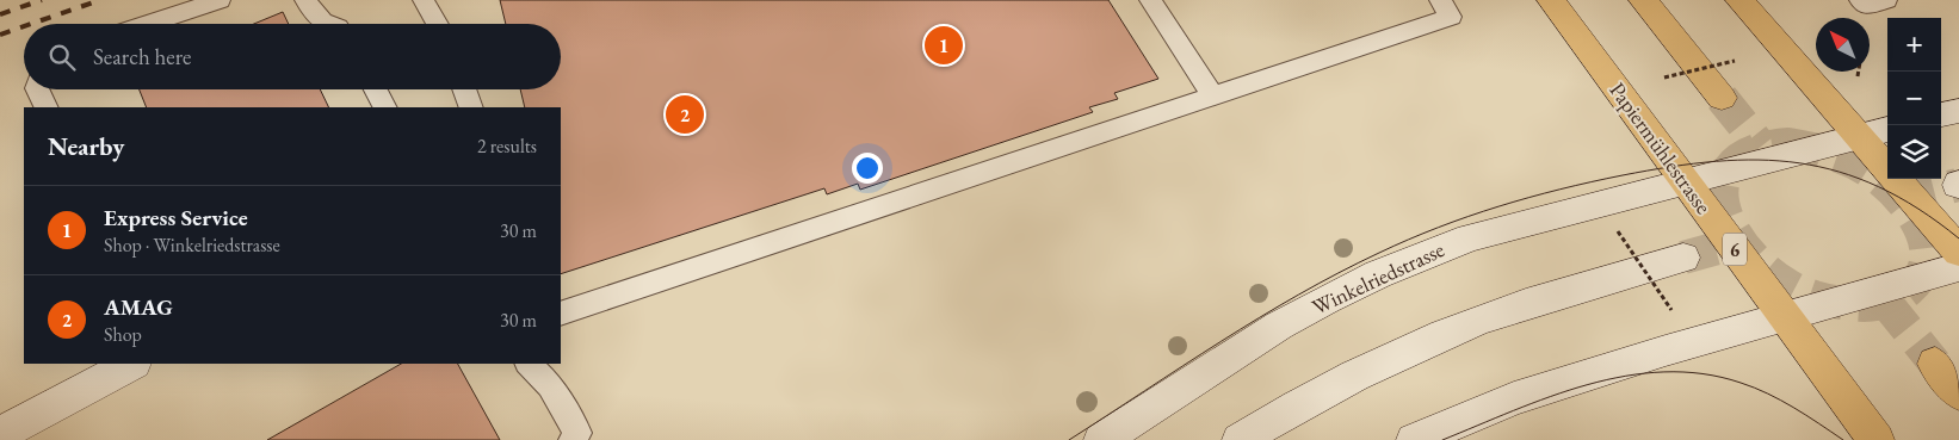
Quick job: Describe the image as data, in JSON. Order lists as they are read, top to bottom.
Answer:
{
  "streets": {
    "main road": ["Papiermühlestrasse", "6", "Winkelriedstrasse"]
  },
  "crossings": [
    ["Papiermühlestrasse", "Winkelriedstrasse"]
  ],
  "north": "top left",
  "page": {
    "map_buttons": ["+", "−"],
    "pins": ["1", "2"],
    "search": "Search here",
    "heading": ["Nearby", "2 results"],
    "list": [
      {
        "mark": "1",
        "name": "Express Service",
        "note": "Shop · Winkelriedstrasse",
        "value": "30 m"
      },
      {
        "mark": "2",
        "name": "AMAG",
        "note": "Shop",
        "value": "30 m"
      }
    ]
  }
}
